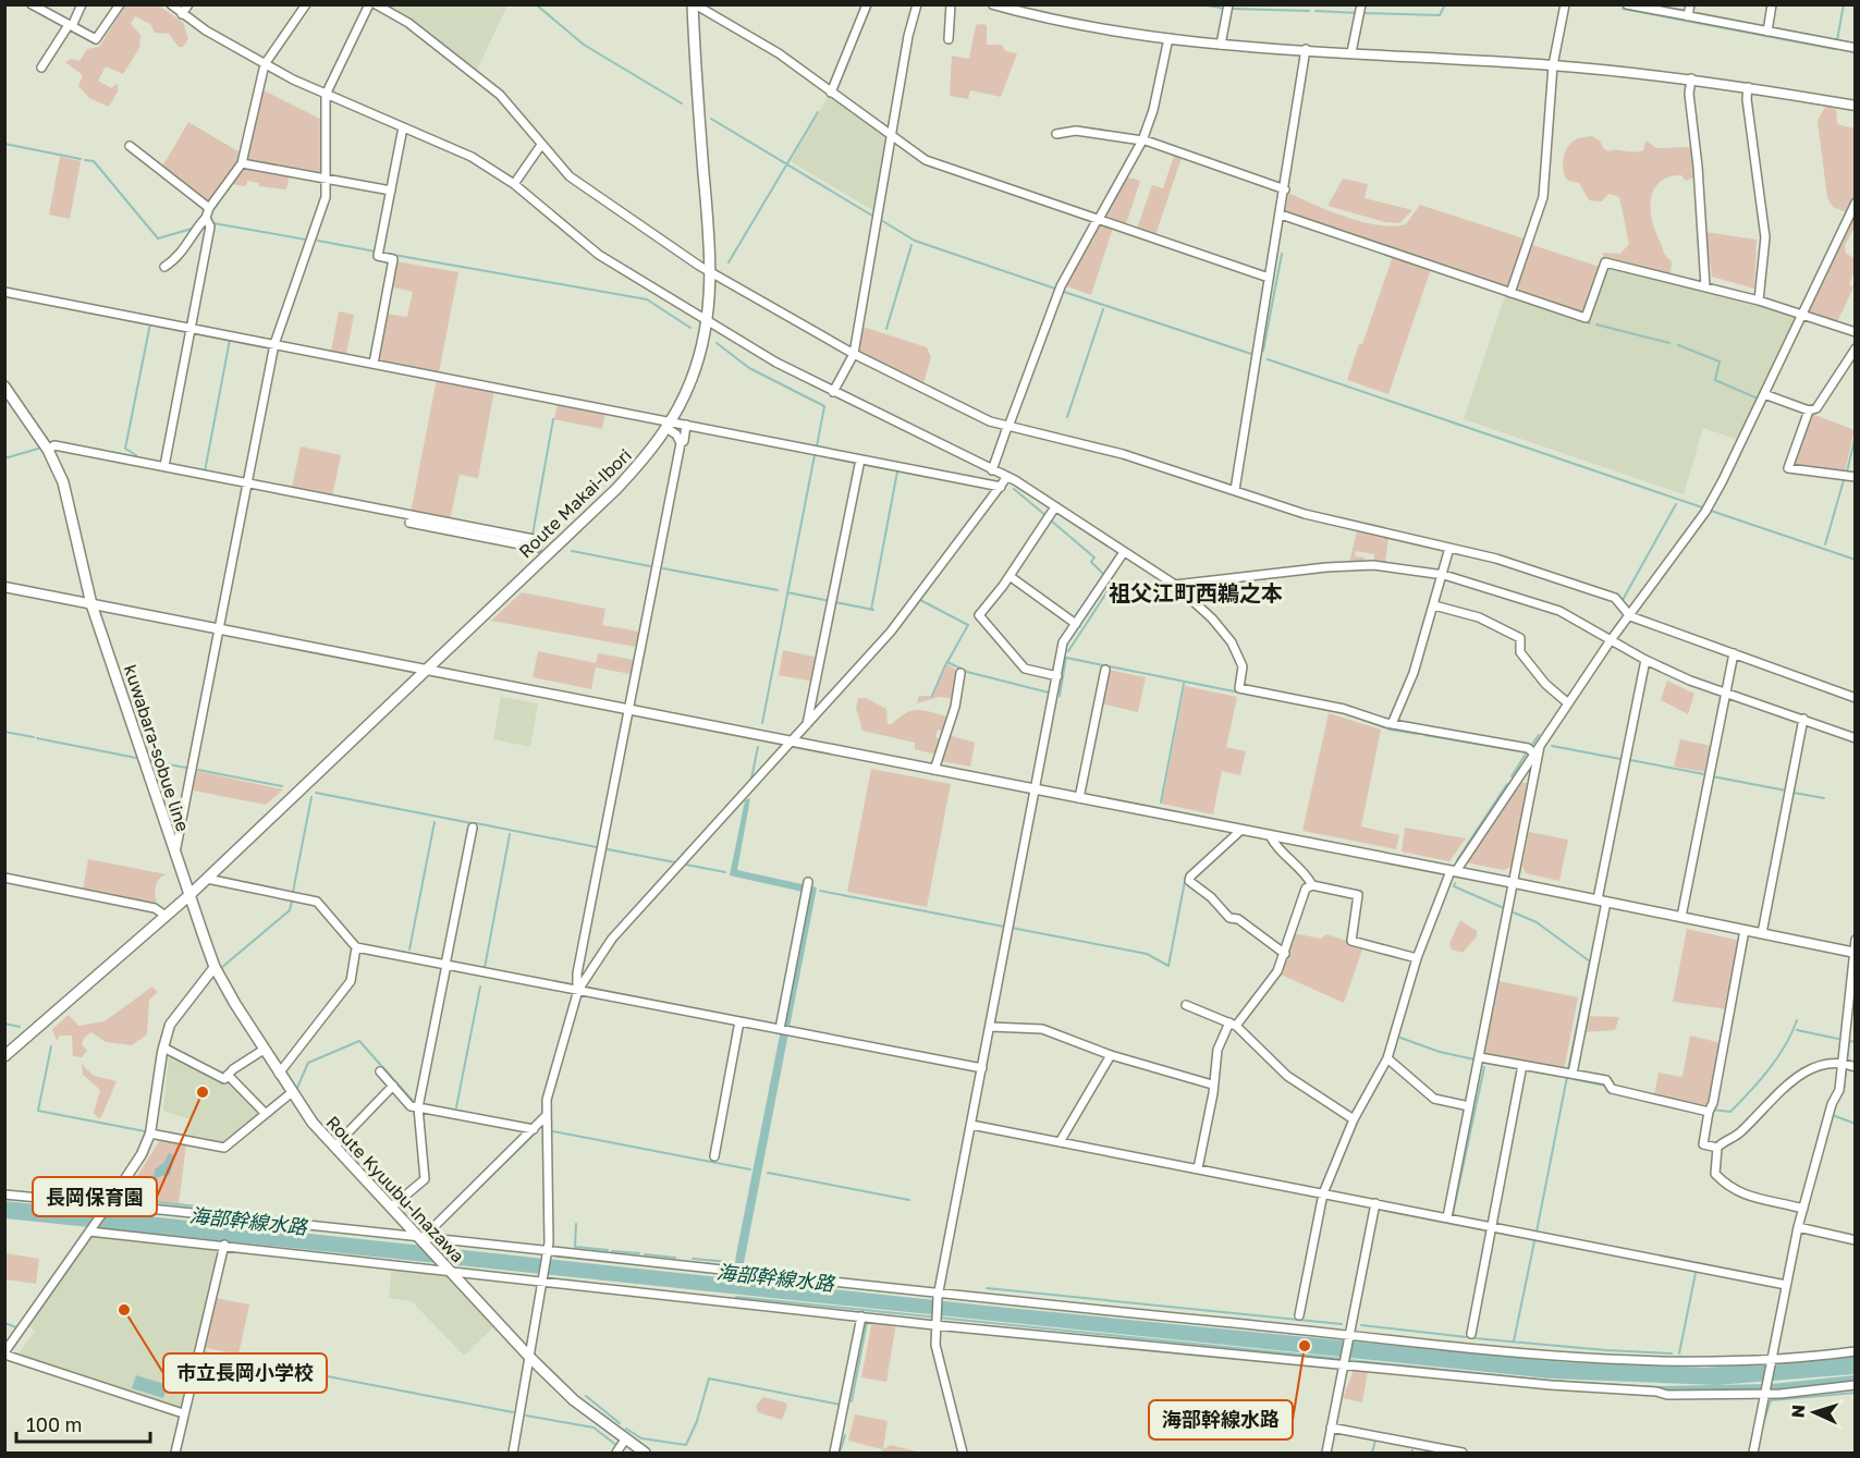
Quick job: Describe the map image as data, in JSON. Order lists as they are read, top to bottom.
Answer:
{
  "streets": {
    "main road": ["Route Makai-Ibori", "kuwabara-sobue line", "Route Kyuubu-Inazawa"]
  },
  "crossings": [
    ["Route Makai-Ibori", "kuwabara-sobue line"],
    ["Route Makai-Ibori", "Route Kyuubu-Inazawa"],
    ["kuwabara-sobue line", "Route Kyuubu-Inazawa"]
  ],
  "districts": ["祖父江町西鵜之本"],
  "water": ["海部幹線水路"],
  "places": ["長岡保育園", "市立長岡小学校", "海部幹線水路"],
  "scale_bar": "100 m",
  "north": "left"
}
